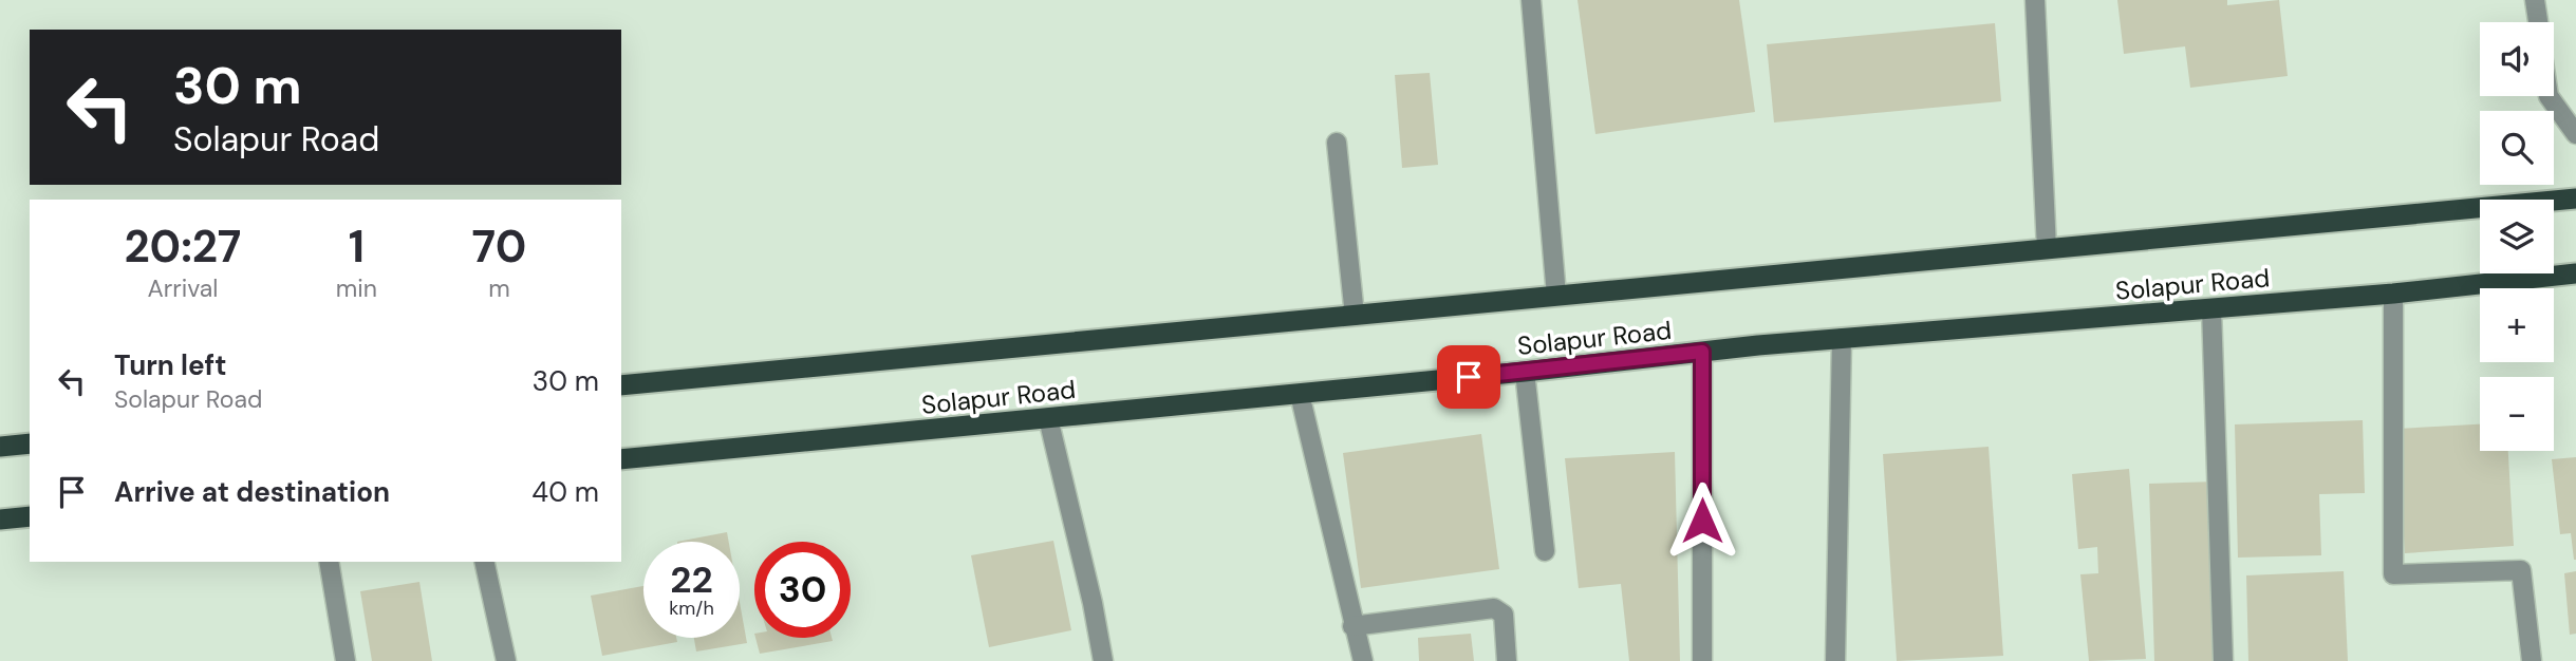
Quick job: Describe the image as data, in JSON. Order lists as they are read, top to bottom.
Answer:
{
  "streets": {
    "highway": ["Solapur Road"]
  },
  "page": {
    "map_buttons": ["+", "−"],
    "turn": ["30 m", "Solapur Road"],
    "eta": [
      "20:27",
      "Arrival",
      "1",
      "min",
      "70",
      "m"
    ],
    "list": [
      {
        "name": "Turn left",
        "note": "Solapur Road",
        "value": "30 m"
      },
      {
        "name": "Arrive at destination",
        "value": "40 m"
      }
    ],
    "speed": "22 km/h",
    "limit": "30"
  }
}
